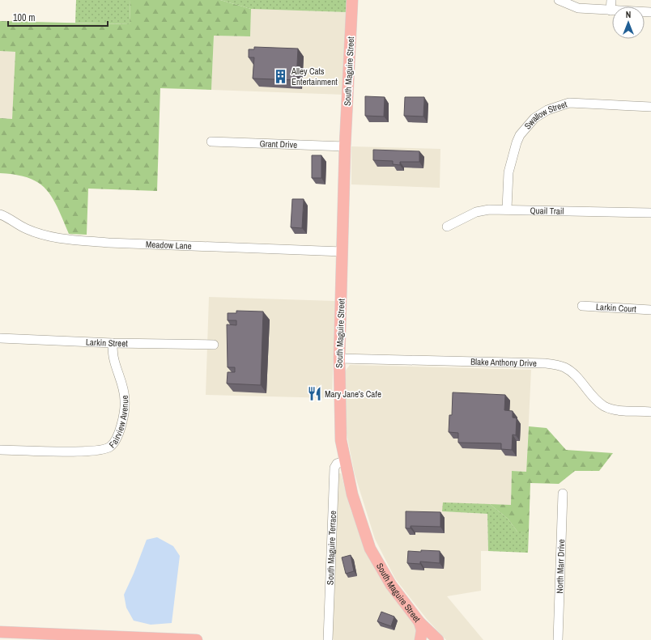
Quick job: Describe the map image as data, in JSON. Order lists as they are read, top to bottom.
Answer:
{
  "streets": {
    "main road": ["South Maguire Street"],
    "street": [
      "Swallow Street",
      "Grant Drive",
      "Quail Trail",
      "Meadow Lane",
      "Larkin Court",
      "Larkin Street",
      "Blake Anthony Drive",
      "Fairview Avenue",
      "South Maguire Terrace",
      "North Marr Drive"
    ]
  },
  "crossings": [
    ["South Maguire Street", "Grant Drive"],
    ["South Maguire Street", "Meadow Lane"],
    ["South Maguire Street", "Blake Anthony Drive"],
    ["South Maguire Street", "South Maguire Terrace"],
    ["Swallow Street", "Quail Trail"],
    ["Larkin Street", "Fairview Avenue"]
  ],
  "places": {
    "building": ["Alley Cats Entertainment"],
    "restaurant": ["Mary Jane's Cafe"]
  },
  "scale_bar": "100 m",
  "north": "top"
}
